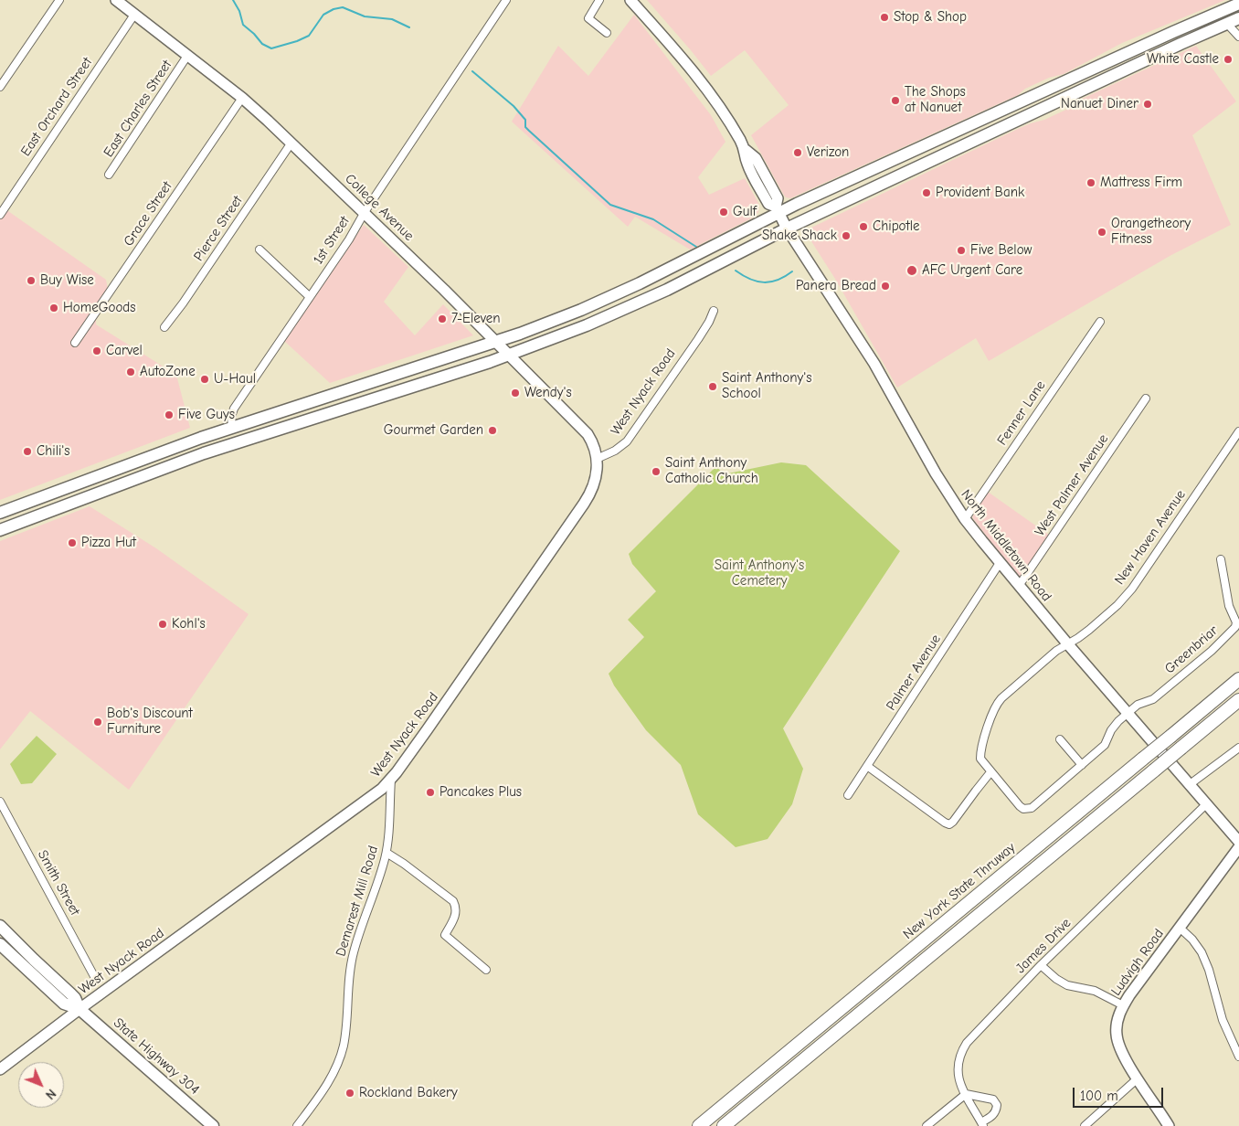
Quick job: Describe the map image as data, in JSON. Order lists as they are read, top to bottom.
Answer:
{
  "streets": {
    "highway": ["New York State Thruway"],
    "main road": ["State Highway 304"],
    "street": [
      "East Orchard Street",
      "East Charles Street",
      "College Avenue",
      "Grace Street",
      "Pierce Street",
      "1st Street",
      "West Nyack Road",
      "Fenner Lane",
      "West Palmer Avenue",
      "New Haven Avenue",
      "North Middletown Road",
      "Greenbriar",
      "Palmer Avenue",
      "Smith Street",
      "Demarest Mill Road",
      "James Drive",
      "Ludvigh Road"
    ]
  },
  "crossings": [
    ["East Orchard Street", "College Avenue"],
    ["East Charles Street", "College Avenue"],
    ["College Avenue", "Grace Street"],
    ["College Avenue", "Pierce Street"],
    ["College Avenue", "1st Street"],
    ["College Avenue", "West Nyack Road"],
    ["West Nyack Road", "Demarest Mill Road"],
    ["West Nyack Road", "State Highway 304"],
    ["Fenner Lane", "North Middletown Road"],
    ["West Palmer Avenue", "North Middletown Road"],
    ["New Haven Avenue", "North Middletown Road"],
    ["North Middletown Road", "Greenbriar"],
    ["North Middletown Road", "Palmer Avenue"],
    ["North Middletown Road", "James Drive"]
  ],
  "parks": ["Saint Anthony's Cemetery"],
  "places": [
    "Stop & Shop",
    "White Castle",
    "The Shops at Nanuet",
    "Nanuet Diner",
    "Verizon",
    "Mattress Firm",
    "Provident Bank",
    "Gulf",
    "Chipotle",
    "Orangetheory Fitness",
    "Shake Shack",
    "Five Below",
    "AFC Urgent Care",
    "Buy Wise",
    "Panera Bread",
    "HomeGoods",
    "7-Eleven",
    "Carvel",
    "AutoZone",
    "U-Haul",
    "Saint Anthony's School",
    "Wendy's",
    "Five Guys",
    "Gourmet Garden",
    "Chili's",
    "Saint Anthony Catholic Church",
    "Pizza Hut",
    "Kohl's",
    "Bob's Discount Furniture",
    "Pancakes Plus",
    "Rockland Bakery"
  ],
  "scale_bar": "100 m",
  "north": "bottom right"
}
